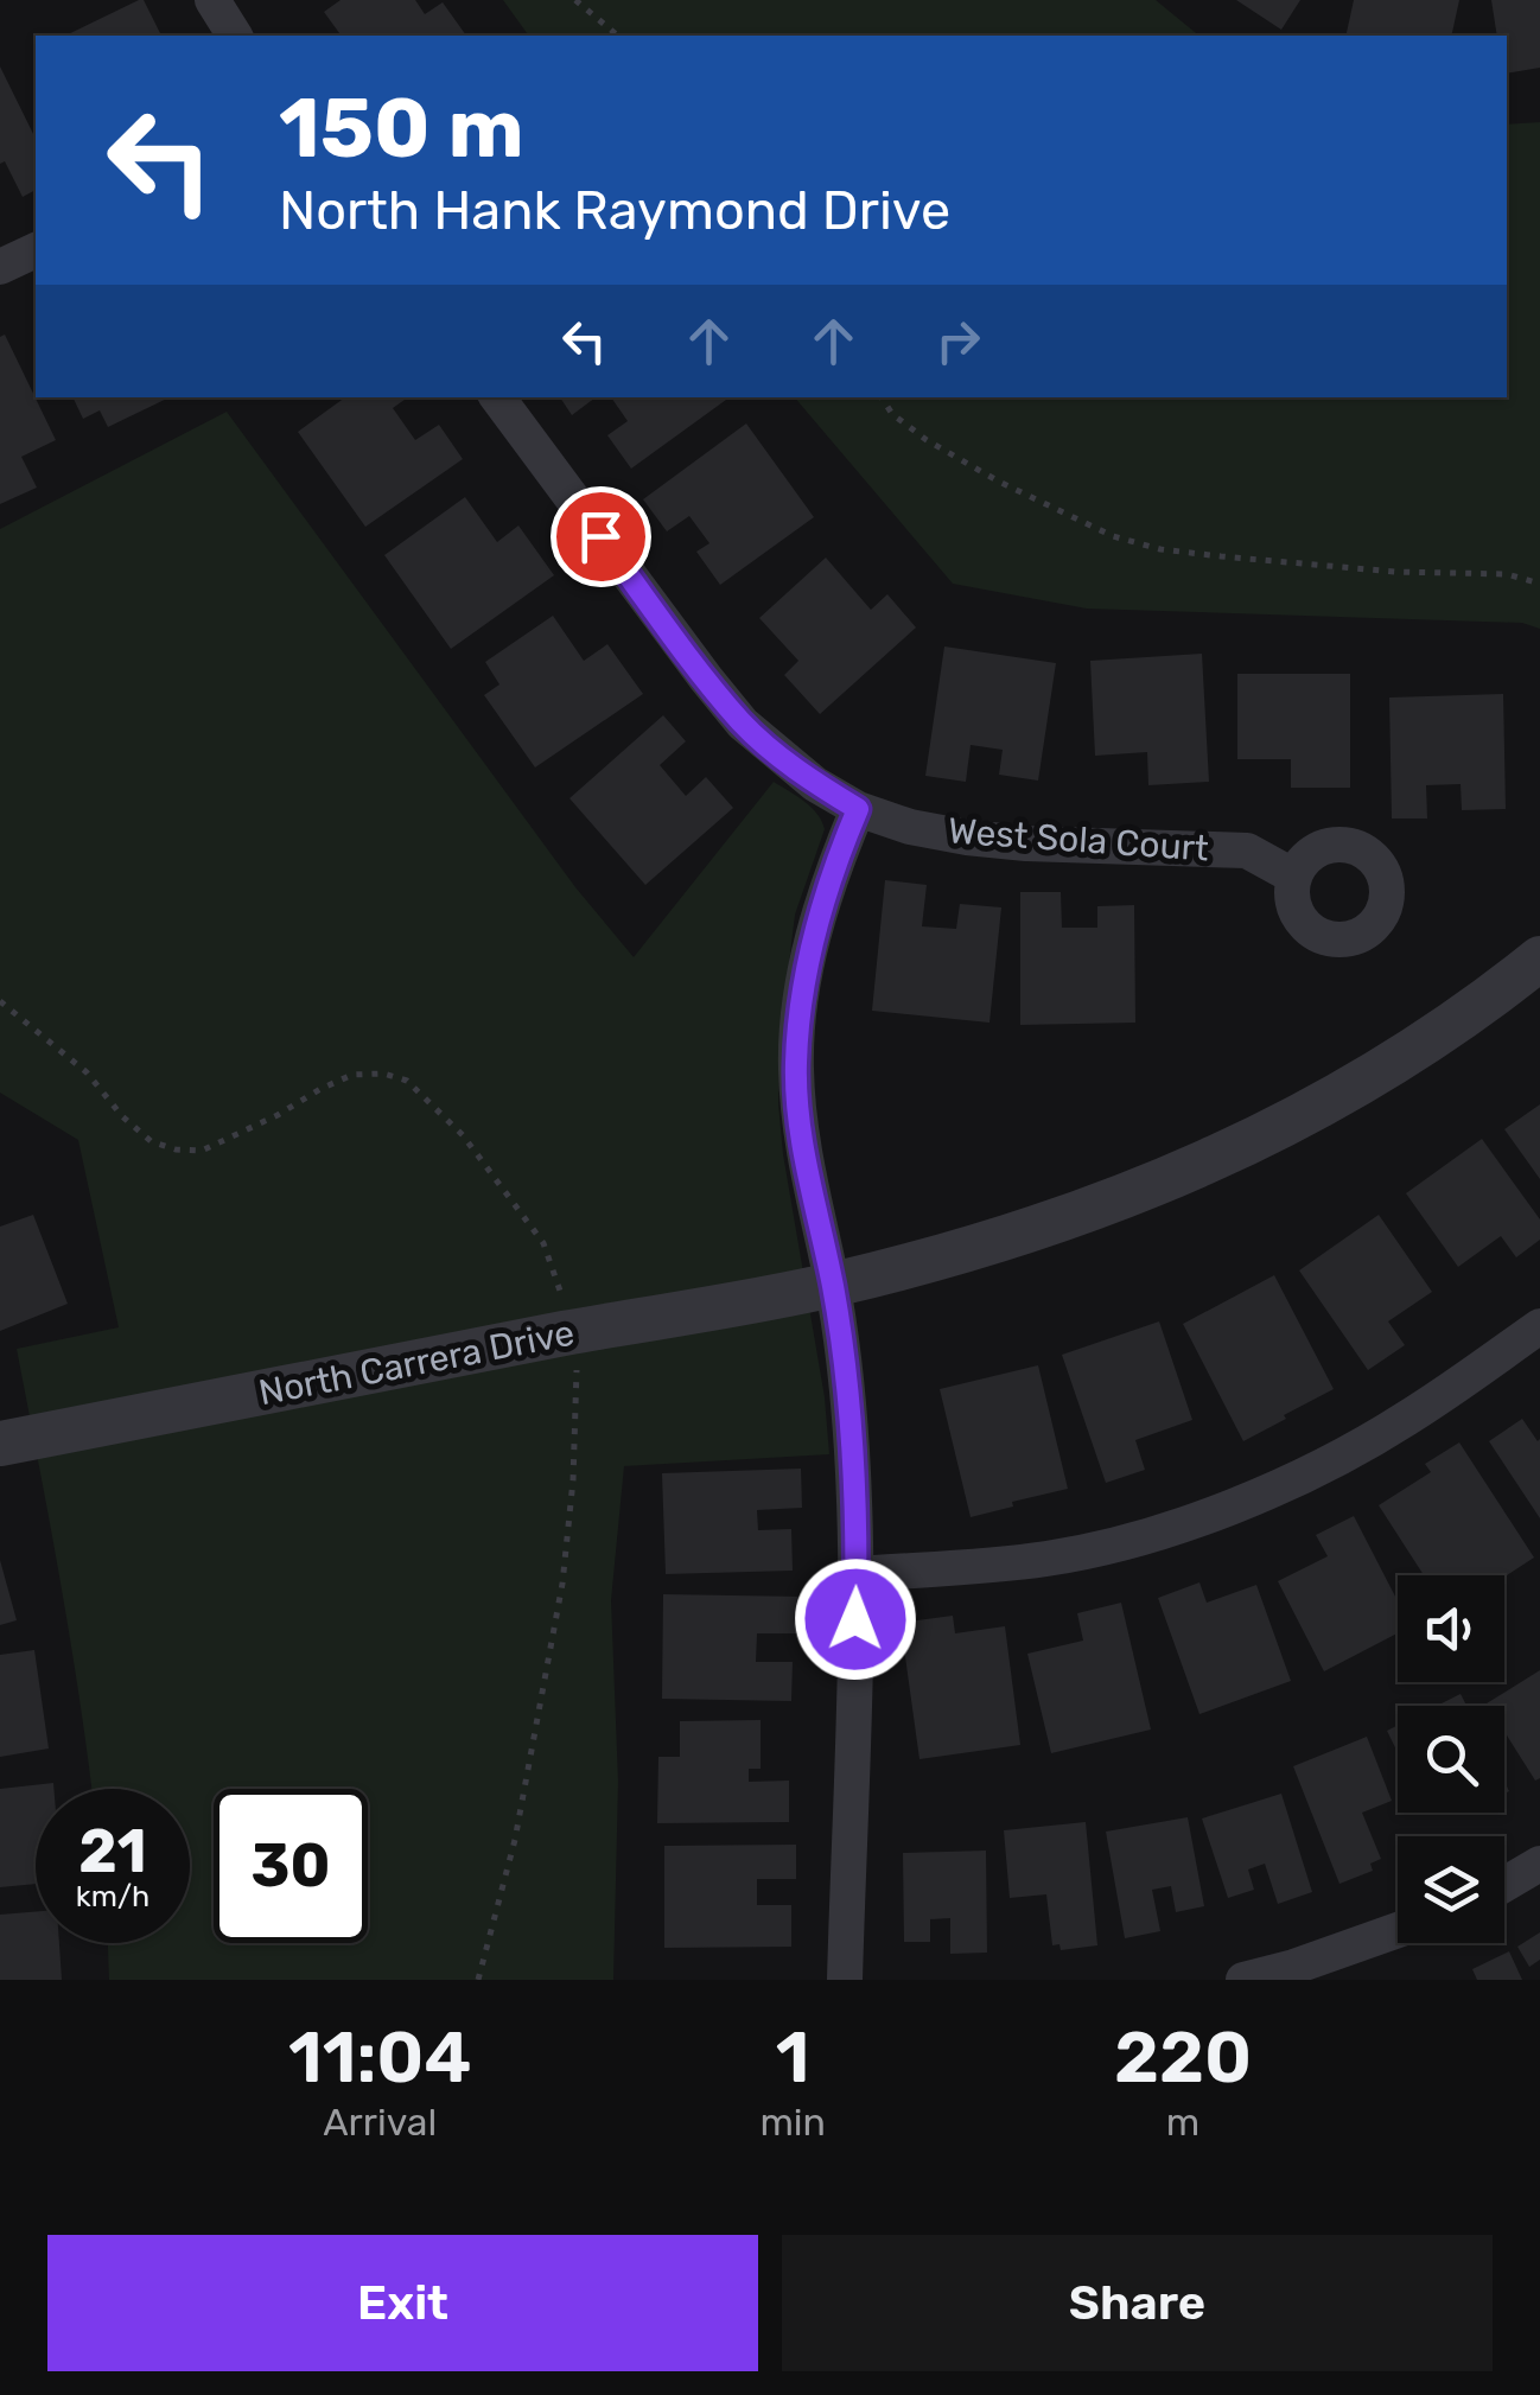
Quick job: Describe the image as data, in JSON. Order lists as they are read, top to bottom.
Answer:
{
  "streets": {
    "street": ["West Sola Court", "North Carrera Drive"]
  },
  "page": {
    "turn": ["150 m", "North Hank Raymond Drive"],
    "speed": "21 km/h",
    "limit": "30",
    "eta": [
      "11:04",
      "Arrival",
      "1",
      "min",
      "220",
      "m"
    ],
    "buttons": ["Exit", "Share"]
  }
}
